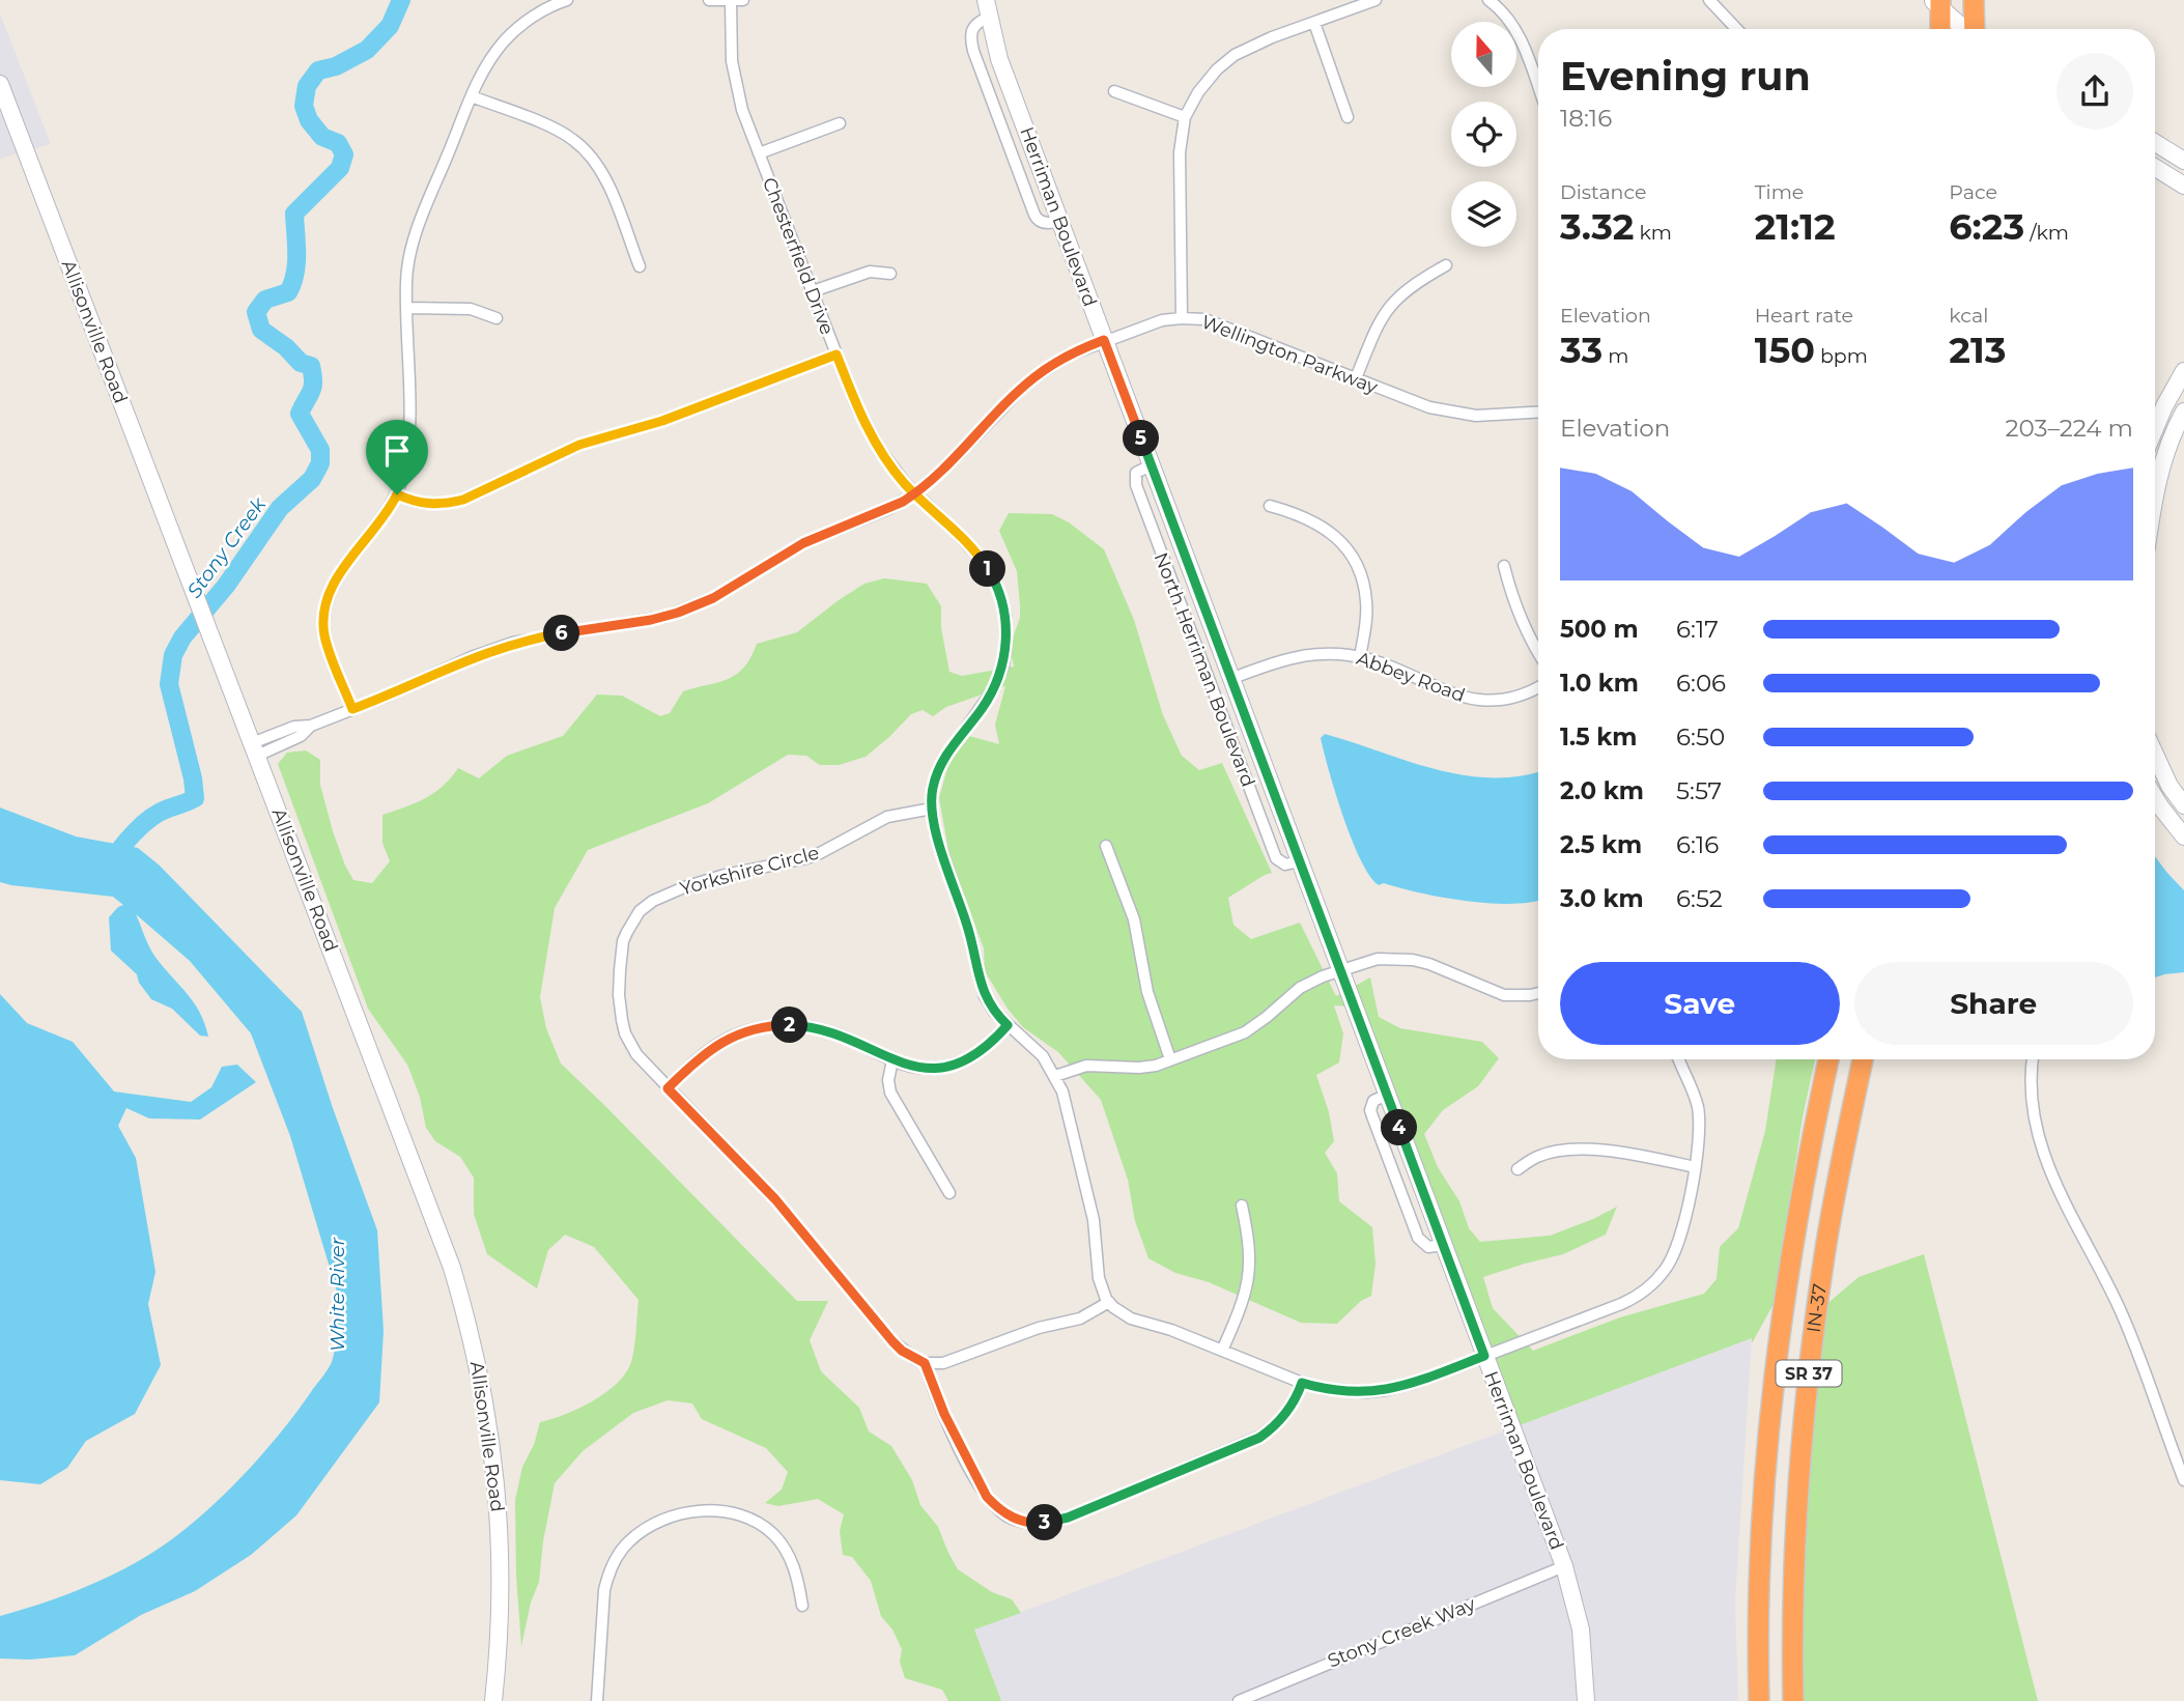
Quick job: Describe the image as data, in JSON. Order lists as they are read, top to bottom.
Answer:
{
  "streets": {
    "highway": ["IN-37", "SR 37"],
    "street": [
      "Herriman Boulevard",
      "Chesterfield Drive",
      "Allisonville Road",
      "Wellington Parkway",
      "North Herriman Boulevard",
      "Abbey Road",
      "Yorkshire Circle",
      "Stony Creek Way"
    ]
  },
  "crossings": [
    ["Herriman Boulevard", "Wellington Parkway"],
    ["Herriman Boulevard", "North Herriman Boulevard"],
    ["Herriman Boulevard", "Abbey Road"],
    ["Herriman Boulevard", "Stony Creek Way"],
    ["Chesterfield Drive", "Wellington Parkway"],
    ["Chesterfield Drive", "Yorkshire Circle"],
    ["Allisonville Road", "Wellington Parkway"]
  ],
  "water": ["Stony Creek", "White River"],
  "north": "top",
  "page": {
    "heading": ["Evening run", "18:16"],
    "stats": [
      ["Distance", "3.32 km"],
      ["Time", "21:12"],
      ["Pace", "6:23 /km"],
      ["Elevation", "33 m"],
      ["Heart rate", "150 bpm"],
      ["kcal", "213"]
    ],
    "chart": ["Elevation", "203–224 m"],
    "pins": [
      "5",
      "1",
      "6",
      "2",
      "4",
      "3"
    ],
    "list": [
      {
        "name": "500 m",
        "note": "6:17"
      },
      {
        "name": "1.0 km",
        "note": "6:06"
      },
      {
        "name": "1.5 km",
        "note": "6:50"
      },
      {
        "name": "2.0 km",
        "note": "5:57"
      },
      {
        "name": "2.5 km",
        "note": "6:16"
      },
      {
        "name": "3.0 km",
        "note": "6:52"
      }
    ],
    "buttons": ["Save", "Share"]
  }
}
